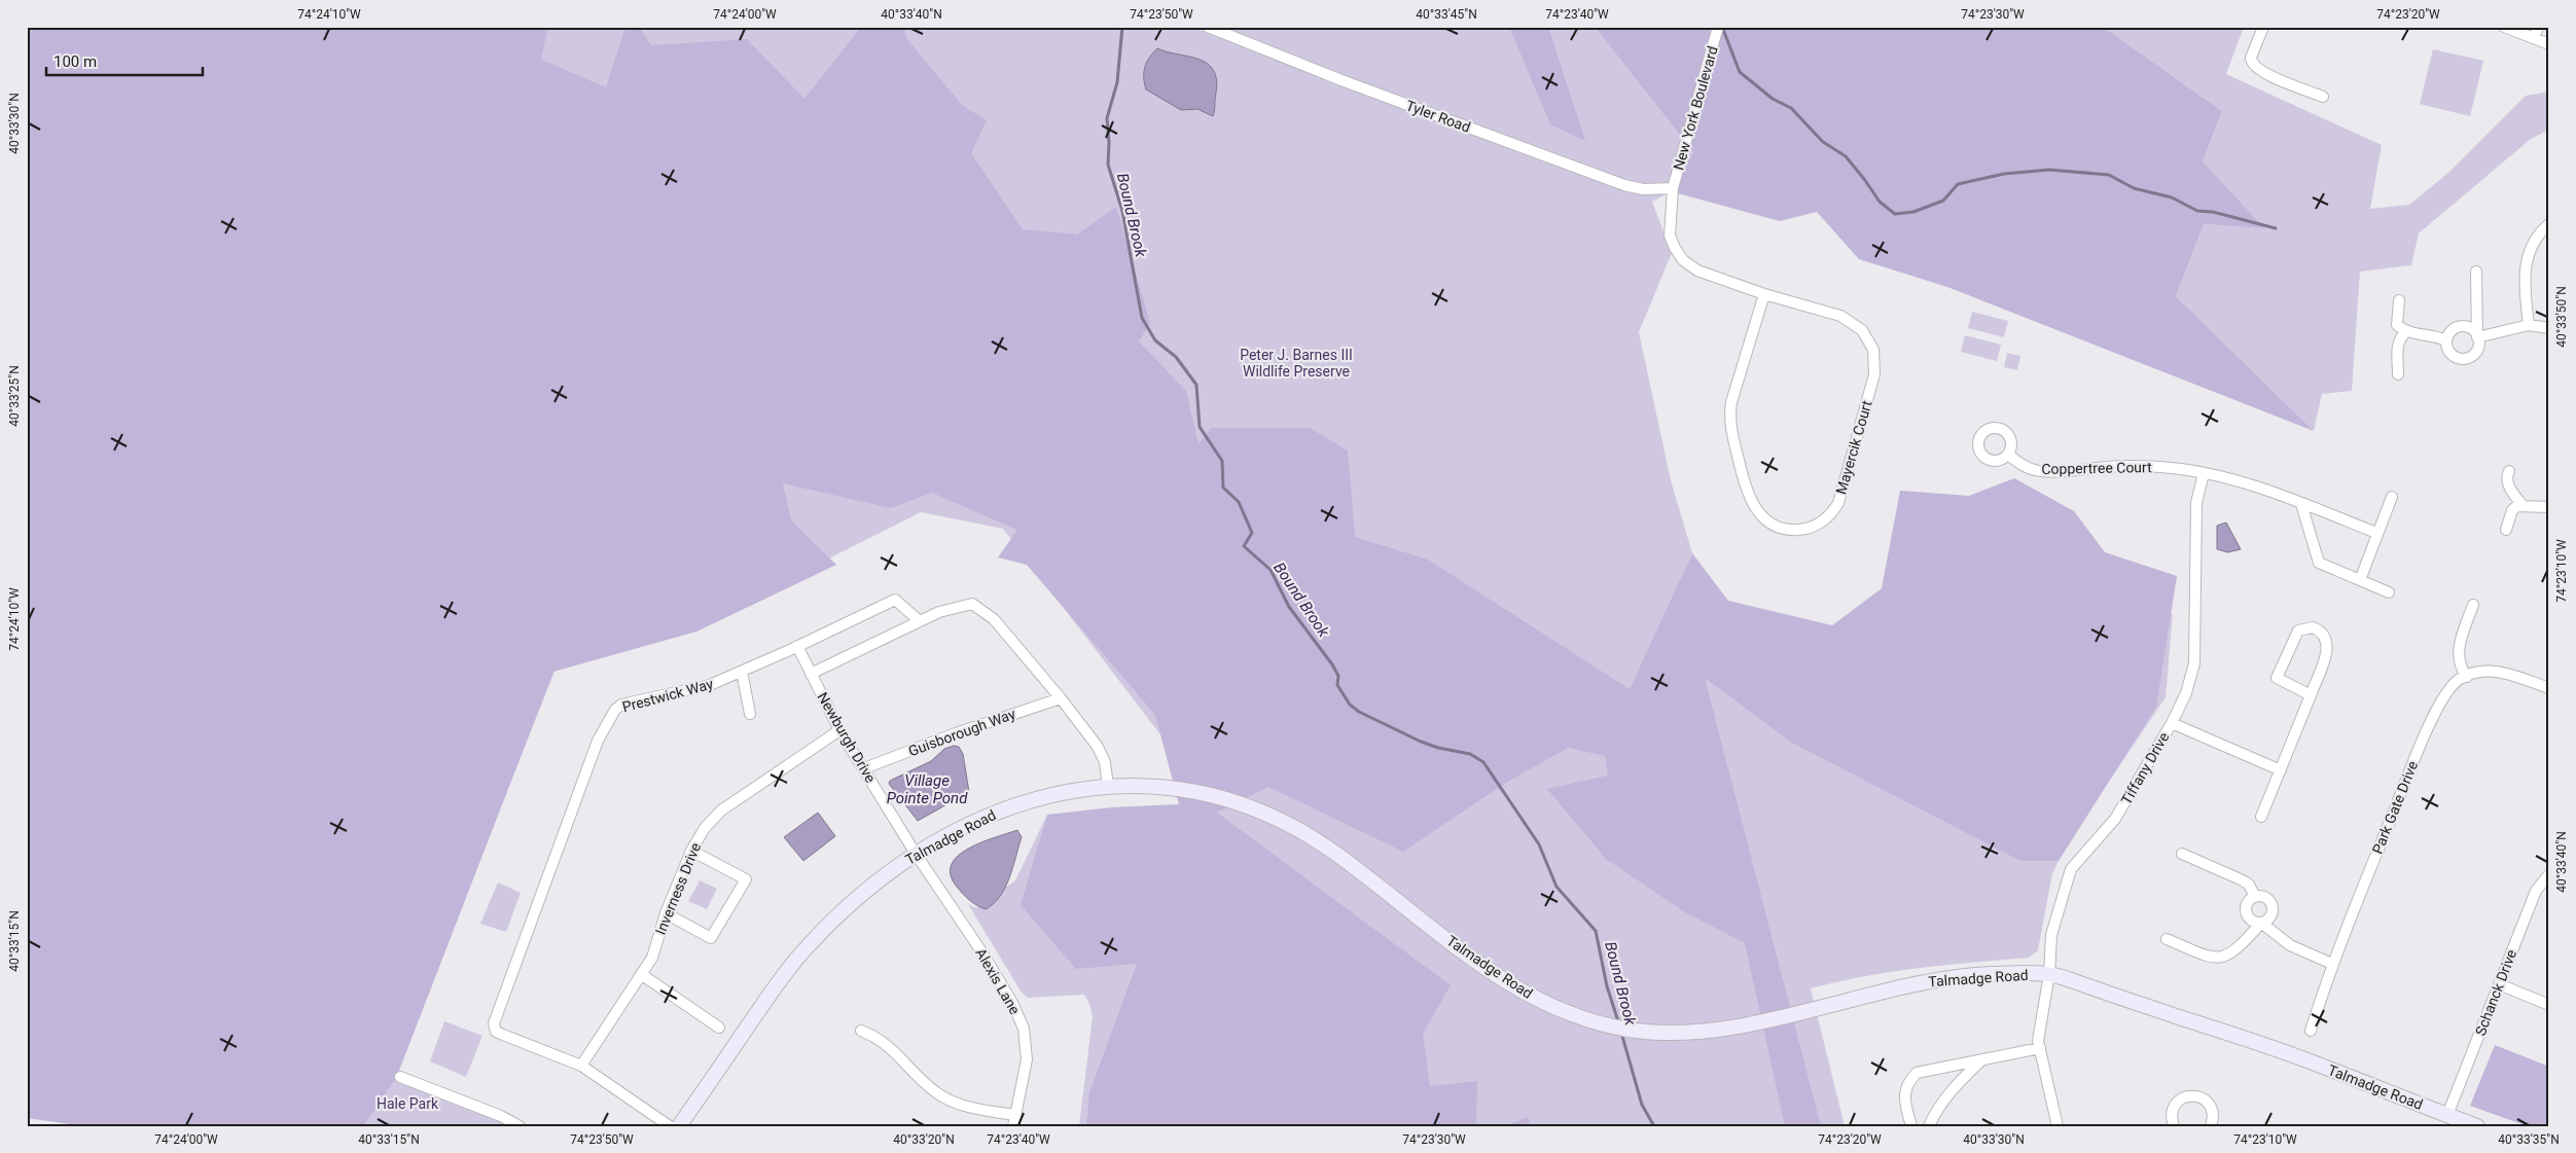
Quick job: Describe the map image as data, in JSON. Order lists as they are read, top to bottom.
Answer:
{
  "streets": {
    "street": [
      "New York Boulevard",
      "Tyler Road",
      "Mayercik Court",
      "Coppertree Court",
      "Prestwick Way",
      "Guisborough Way",
      "Newburgh Drive",
      "Tiffany Drive",
      "Park Gate Drive",
      "Talmadge Road",
      "Inverness Drive",
      "Alexis Lane",
      "Schanck Drive"
    ]
  },
  "crossings": [
    ["New York Boulevard", "Tyler Road"],
    ["New York Boulevard", "Mayercik Court"],
    ["Tyler Road", "Mayercik Court"],
    ["Coppertree Court", "Tiffany Drive"],
    ["Prestwick Way", "Newburgh Drive"],
    ["Prestwick Way", "Inverness Drive"],
    ["Guisborough Way", "Newburgh Drive"],
    ["Newburgh Drive", "Talmadge Road"],
    ["Newburgh Drive", "Inverness Drive"],
    ["Newburgh Drive", "Alexis Lane"],
    ["Tiffany Drive", "Talmadge Road"],
    ["Talmadge Road", "Alexis Lane"],
    ["Talmadge Road", "Schanck Drive"]
  ],
  "water": ["Bound Brook", "Village Pointe Pond"],
  "parks": ["Peter J. Barnes III Wildlife Preserve", "Hale Park"],
  "scale_bar": "100 m",
  "coordinates": [
    "74°24'10\"W",
    "74°24'00\"W",
    "40°33'40\"N",
    "74°23'50\"W",
    "40°33'45\"N",
    "74°23'40\"W",
    "74°23'30\"W",
    "74°23'20\"W",
    "40°33'30\"N",
    "40°33'50\"N",
    "40°33'25\"N",
    "74°23'10\"W",
    "40°33'15\"N",
    "40°33'20\"N",
    "40°33'35\"N"
  ]
}
